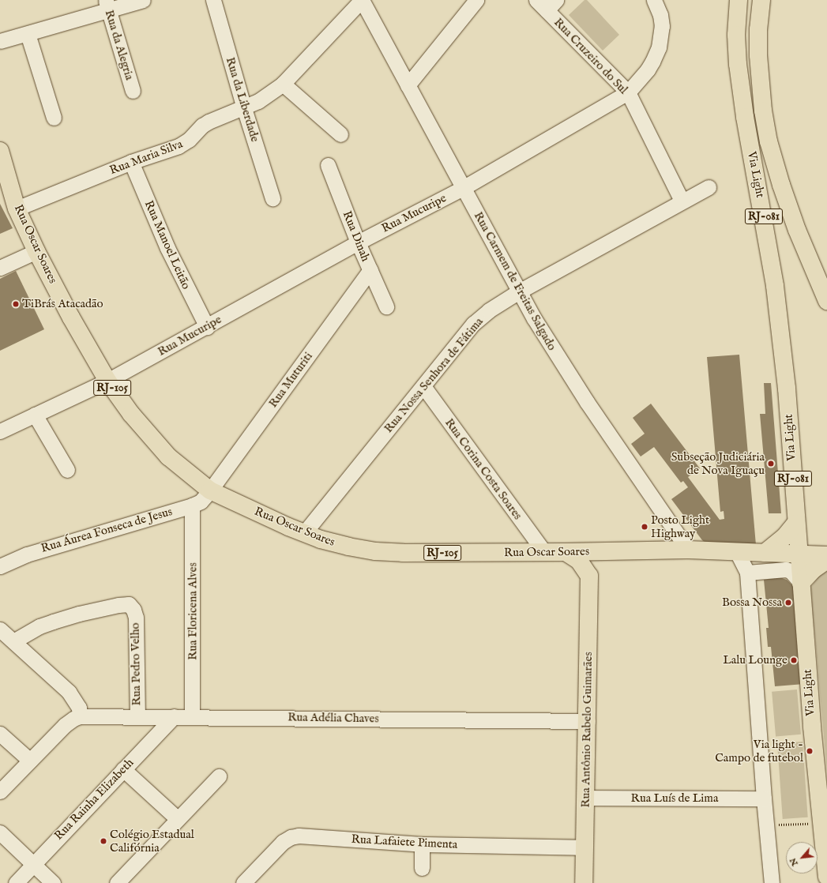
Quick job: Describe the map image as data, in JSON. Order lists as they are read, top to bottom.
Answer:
{
  "streets": {
    "main road": [
      "Via Light",
      "RJ-081",
      "Rua Oscar Soares",
      "RJ-105",
      "Rua Antônio Rabelo Guimarães"
    ],
    "street": [
      "Rua da Alegria",
      "Rua Cruzeiro do Sul",
      "Rua da Liberdade",
      "Rua Maria Silva",
      "Rua Mucuripe",
      "Rua Dinah",
      "Rua Manoel Leitão",
      "Rua Carmem de Freitas Salgado",
      "Rua Nossa Senhora de Fátima",
      "Rua Muturiti",
      "Rua Corina Costa Soares",
      "Rua Áurea Fonseca de Jesus",
      "Rua Floricena Alves",
      "Rua Pedro Velho",
      "Rua Adélia Chaves",
      "Rua Luís de Lima",
      "Rua Rainha Elizabeth",
      "Rua Lafaiete Pimenta"
    ]
  },
  "crossings": [
    ["Rua Cruzeiro do Sul", "Rua Mucuripe"],
    ["Rua Cruzeiro do Sul", "Rua Nossa Senhora de Fátima"],
    ["Rua da Liberdade", "Rua Maria Silva"],
    ["Rua Maria Silva", "Rua Oscar Soares"],
    ["Rua Maria Silva", "Rua Manoel Leitão"],
    ["Rua Maria Silva", "Rua Carmem de Freitas Salgado"],
    ["Via Light", "Rua Oscar Soares"],
    ["Rua Mucuripe", "Rua Dinah"],
    ["Rua Mucuripe", "Rua Oscar Soares"],
    ["Rua Mucuripe", "Rua Manoel Leitão"],
    ["Rua Mucuripe", "Rua Carmem de Freitas Salgado"],
    ["Rua Dinah", "Rua Muturiti"],
    ["Rua Oscar Soares", "Rua Carmem de Freitas Salgado"],
    ["Rua Oscar Soares", "Rua Nossa Senhora de Fátima"],
    ["Rua Oscar Soares", "Rua Muturiti"],
    ["Rua Oscar Soares", "Rua Corina Costa Soares"],
    ["Rua Oscar Soares", "Rua Áurea Fonseca de Jesus"],
    ["Rua Carmem de Freitas Salgado", "Rua Nossa Senhora de Fátima"],
    ["Rua Nossa Senhora de Fátima", "Rua Corina Costa Soares"],
    ["Rua Muturiti", "Rua Áurea Fonseca de Jesus"],
    ["Rua Áurea Fonseca de Jesus", "Rua Floricena Alves"],
    ["Rua Floricena Alves", "Rua Adélia Chaves"],
    ["Rua Pedro Velho", "Rua Adélia Chaves"],
    ["Rua Adélia Chaves", "Rua Antônio Rabelo Guimarães"],
    ["Rua Adélia Chaves", "Rua Rainha Elizabeth"],
    ["Rua Antônio Rabelo Guimarães", "Rua Luís de Lima"],
    ["Rua Antônio Rabelo Guimarães", "Rua Lafaiete Pimenta"]
  ],
  "places": [
    "TiBrás Atacadão",
    "Subseção Judiciária de Nova Iguaçu",
    "Posto Light Highway",
    "Bossa Nossa",
    "Lalu Lounge",
    "Via light - Campo de futebol",
    "Colégio Estadual Califórnia"
  ],
  "north": "bottom left"
}
